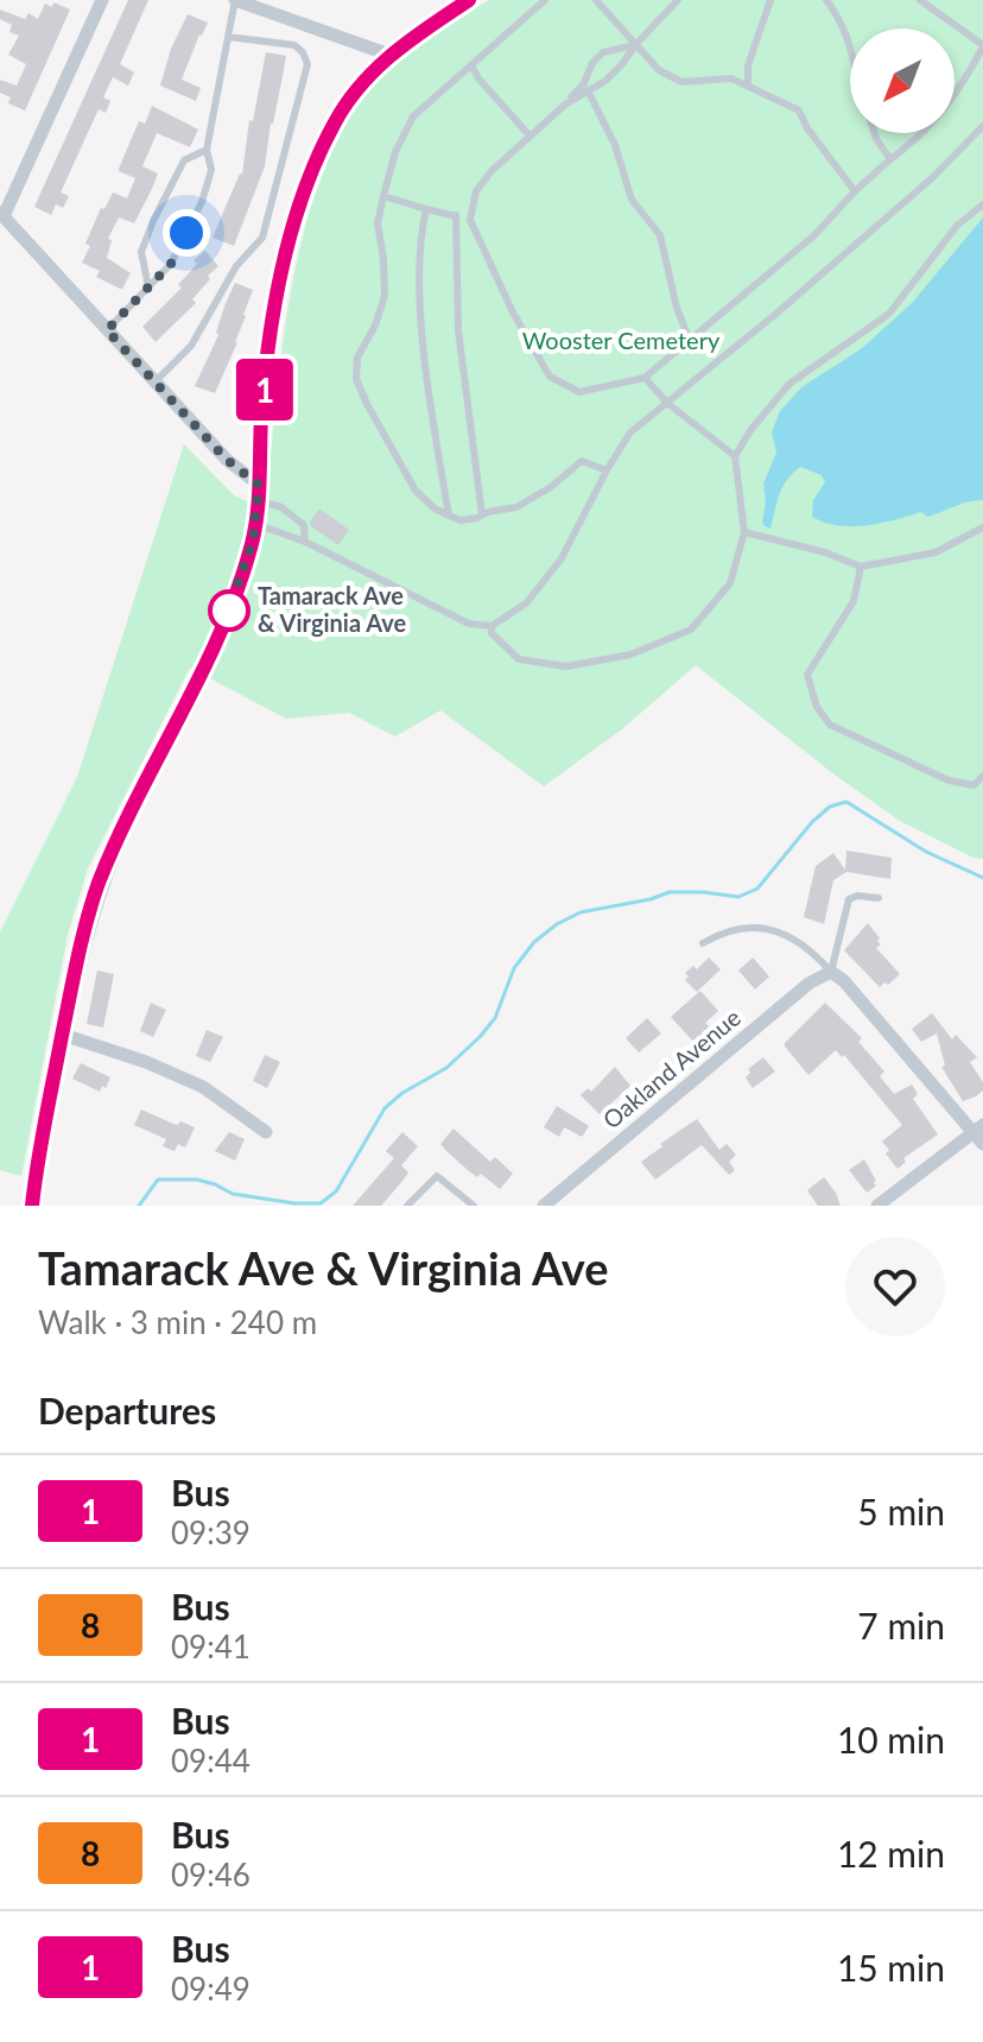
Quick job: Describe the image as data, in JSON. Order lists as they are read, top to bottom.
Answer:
{
  "streets": {
    "street": ["Oakland Avenue"]
  },
  "parks": ["Wooster Cemetery"],
  "places": ["Tamarack Ave & Virginia Ave"],
  "lines": ["bus line 1"],
  "north": "bottom left",
  "page": {
    "on_map": "1",
    "heading": [
      ["Tamarack Ave & Virginia Ave", "Walk · 3 min · 240 m"],
      "Departures"
    ],
    "list": [
      {
        "mark": "1",
        "name": "Bus",
        "note": "09:39",
        "value": "5 min"
      },
      {
        "mark": "8",
        "name": "Bus",
        "note": "09:41",
        "value": "7 min"
      },
      {
        "mark": "1",
        "name": "Bus",
        "note": "09:44",
        "value": "10 min"
      },
      {
        "mark": "8",
        "name": "Bus",
        "note": "09:46",
        "value": "12 min"
      },
      {
        "mark": "1",
        "name": "Bus",
        "note": "09:49",
        "value": "15 min"
      }
    ]
  }
}
